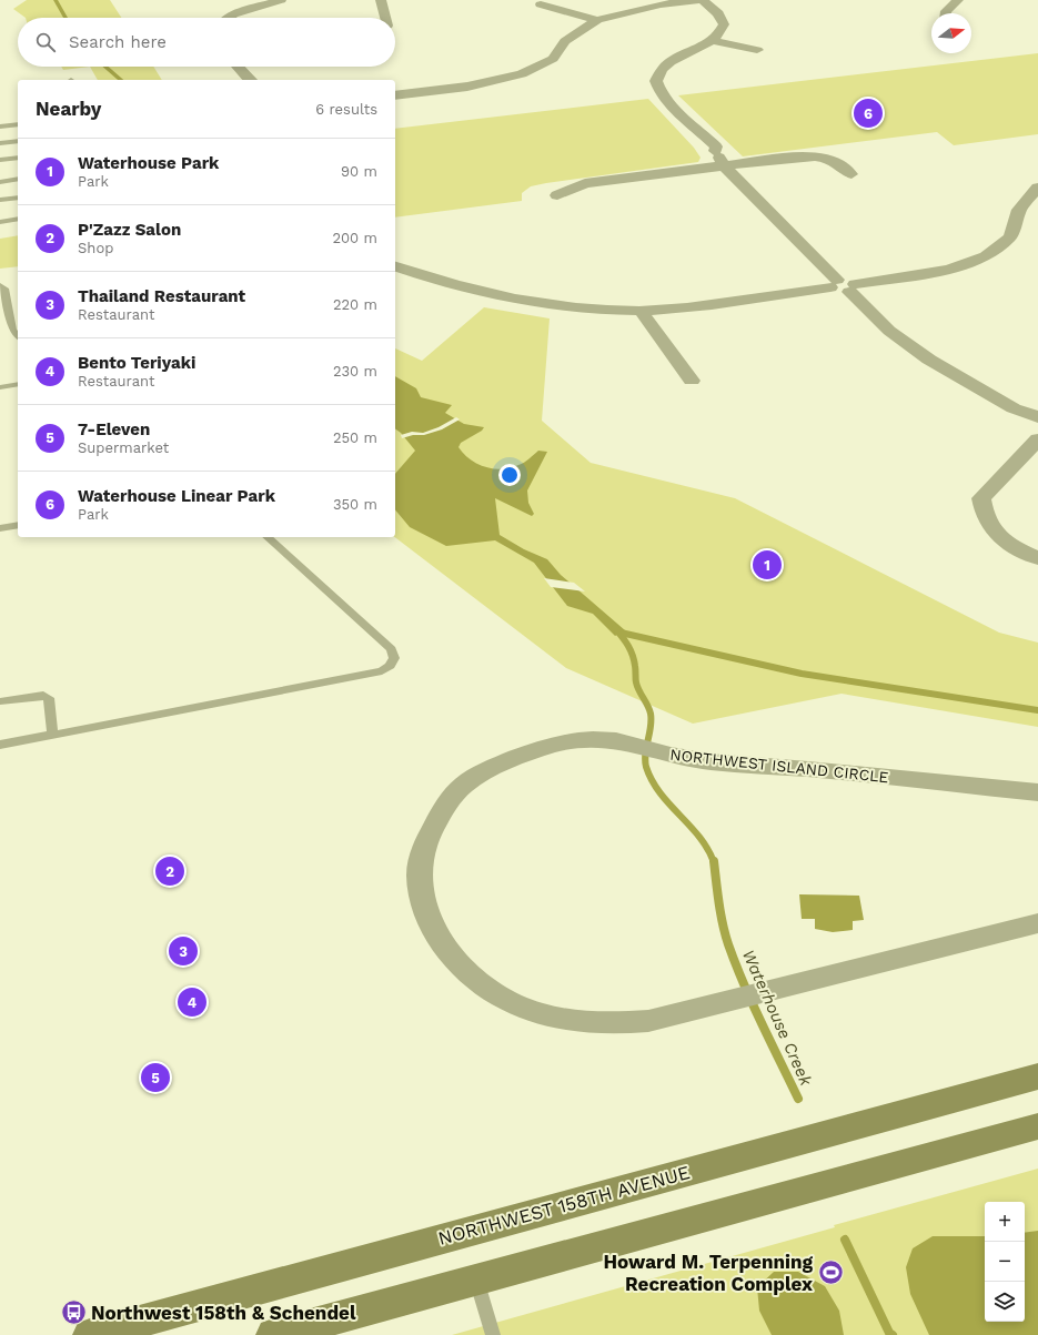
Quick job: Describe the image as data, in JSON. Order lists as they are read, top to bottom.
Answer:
{
  "streets": {
    "main road": ["NORTHWEST 158TH AVENUE"],
    "street": ["NORTHWEST ISLAND CIRCLE"]
  },
  "water": ["Waterhouse Creek"],
  "places": {
    "sports": ["Howard M. Terpenning Recreation Complex"],
    "bus stop": ["Northwest 158th & Schendel"]
  },
  "north": "right",
  "page": {
    "search": "Search here",
    "heading": ["Nearby", "6 results"],
    "pins": [
      "6",
      "1",
      "2",
      "3",
      "4",
      "5"
    ],
    "list": [
      {
        "mark": "1",
        "name": "Waterhouse Park",
        "note": "Park",
        "value": "90 m"
      },
      {
        "mark": "2",
        "name": "P'Zazz Salon",
        "note": "Shop",
        "value": "200 m"
      },
      {
        "mark": "3",
        "name": "Thailand Restaurant",
        "note": "Restaurant",
        "value": "220 m"
      },
      {
        "mark": "4",
        "name": "Bento Teriyaki",
        "note": "Restaurant",
        "value": "230 m"
      },
      {
        "mark": "5",
        "name": "7-Eleven",
        "note": "Supermarket",
        "value": "250 m"
      },
      {
        "mark": "6",
        "name": "Waterhouse Linear Park",
        "note": "Park",
        "value": "350 m"
      }
    ],
    "map_buttons": ["+", "−"]
  }
}
